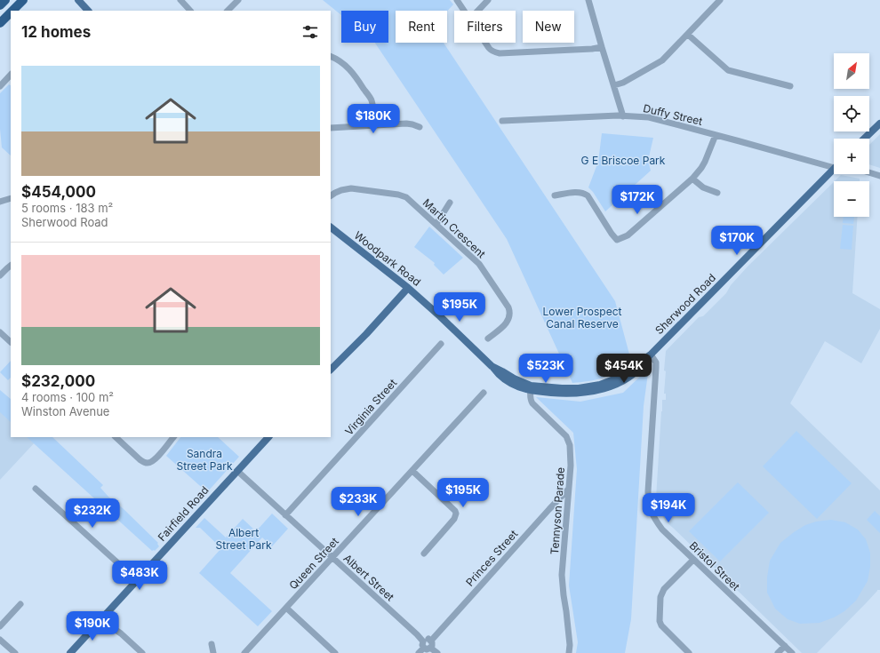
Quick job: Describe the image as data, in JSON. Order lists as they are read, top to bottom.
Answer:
{
  "streets": {
    "main road": ["Woodpark Road", "Sherwood Road", "Fairfield Road"],
    "street": [
      "Duffy Street",
      "Martin Crescent",
      "Virginia Street",
      "Tennyson Parade",
      "Princes Street",
      "Queen Street",
      "Bristol Street",
      "Albert Street"
    ]
  },
  "crossings": [
    ["Woodpark Road", "Sherwood Road"],
    ["Woodpark Road", "Tennyson Parade"],
    ["Sherwood Road", "Tennyson Parade"],
    ["Sherwood Road", "Bristol Street"],
    ["Virginia Street", "Albert Street"],
    ["Tennyson Parade", "Princes Street"],
    ["Fairfield Road", "Albert Street"],
    ["Princes Street", "Albert Street"],
    ["Queen Street", "Albert Street"]
  ],
  "parks": [
    "G E Briscoe Park",
    "Lower Prospect Canal Reserve",
    "Sandra Street Park",
    "Albert Street Park"
  ],
  "north": "top right",
  "page": {
    "chip": [
      "Buy",
      "Rent",
      "Filters",
      "New"
    ],
    "heading": "12 homes",
    "map_buttons": ["+", "−"],
    "list": [
      {
        "name": "$454,000",
        "note": "5 rooms · 183 m² · Sherwood Road"
      },
      {
        "name": "$232,000",
        "note": "4 rooms · 100 m² · Winston Avenue"
      }
    ],
    "price": [
      "$180K",
      "$172K",
      "$170K",
      "$195K",
      "$523K",
      "$454K",
      "$195K",
      "$233K",
      "$194K",
      "$232K",
      "$483K",
      "$190K"
    ]
  }
}
